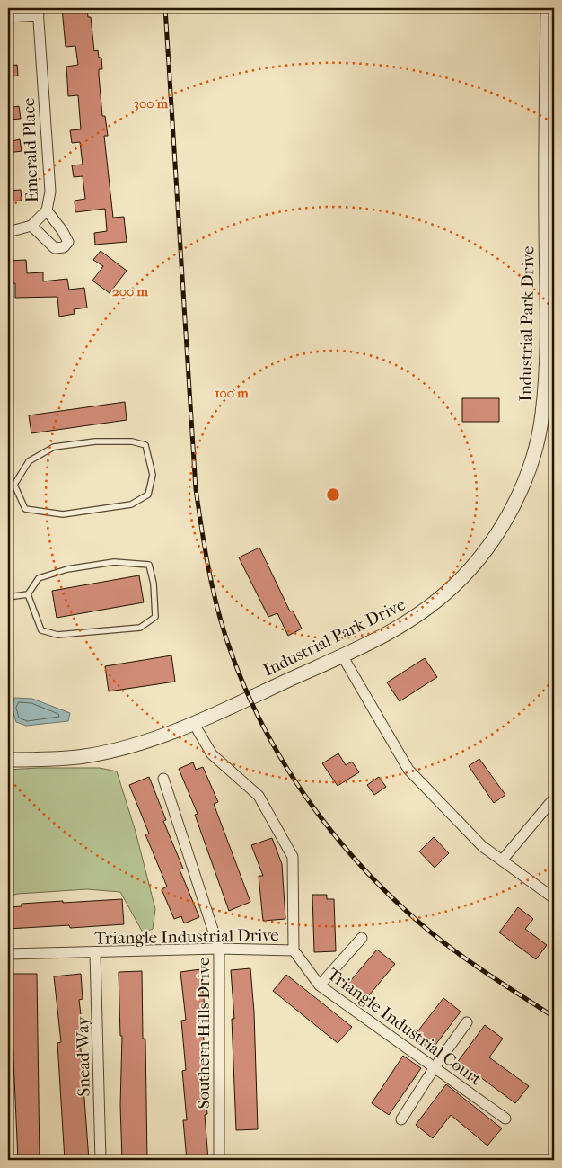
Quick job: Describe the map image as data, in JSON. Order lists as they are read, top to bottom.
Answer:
{
  "streets": {
    "street": [
      "Emerald Place",
      "Industrial Park Drive",
      "Triangle Industrial Drive",
      "Triangle Industrial Court",
      "Southern Hills Drive",
      "Snead Way"
    ]
  },
  "crossings": [
    ["Industrial Park Drive", "Triangle Industrial Drive"],
    ["Triangle Industrial Drive", "Triangle Industrial Court"],
    ["Triangle Industrial Drive", "Southern Hills Drive"],
    ["Triangle Industrial Drive", "Snead Way"]
  ],
  "rings": ["300 m", "200 m", "100 m"]
}
